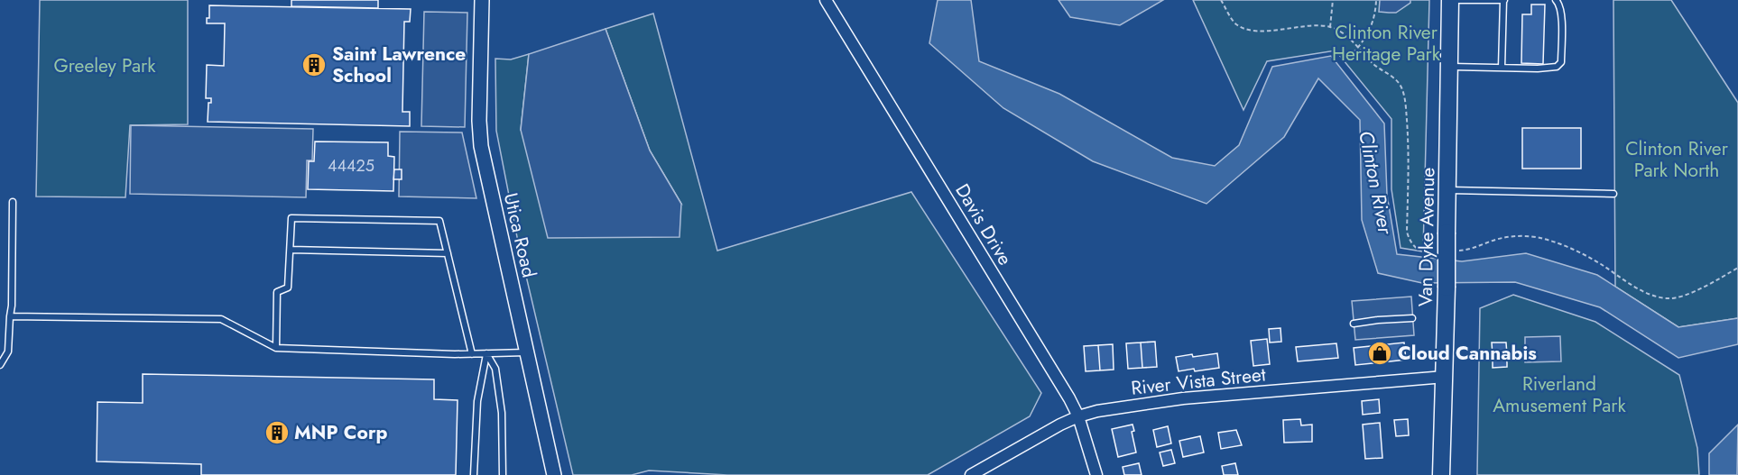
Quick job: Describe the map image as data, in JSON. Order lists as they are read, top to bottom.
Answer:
{
  "streets": {
    "main road": ["Van Dyke Avenue"],
    "street": ["Davis Drive", "Utica Road", "River Vista Street"]
  },
  "crossings": [
    ["Davis Drive", "River Vista Street"],
    ["Van Dyke Avenue", "River Vista Street"]
  ],
  "water": ["Clinton River"],
  "parks": [
    "Clinton River Heritage Park",
    "Greeley Park",
    "Clinton River Park North",
    "Riverland Amusement Park"
  ],
  "places": {
    "building": ["Saint Lawrence School", "MNP Corp"],
    "shop": ["Cloud Cannabis"]
  },
  "house_numbers": ["44425"]
}
